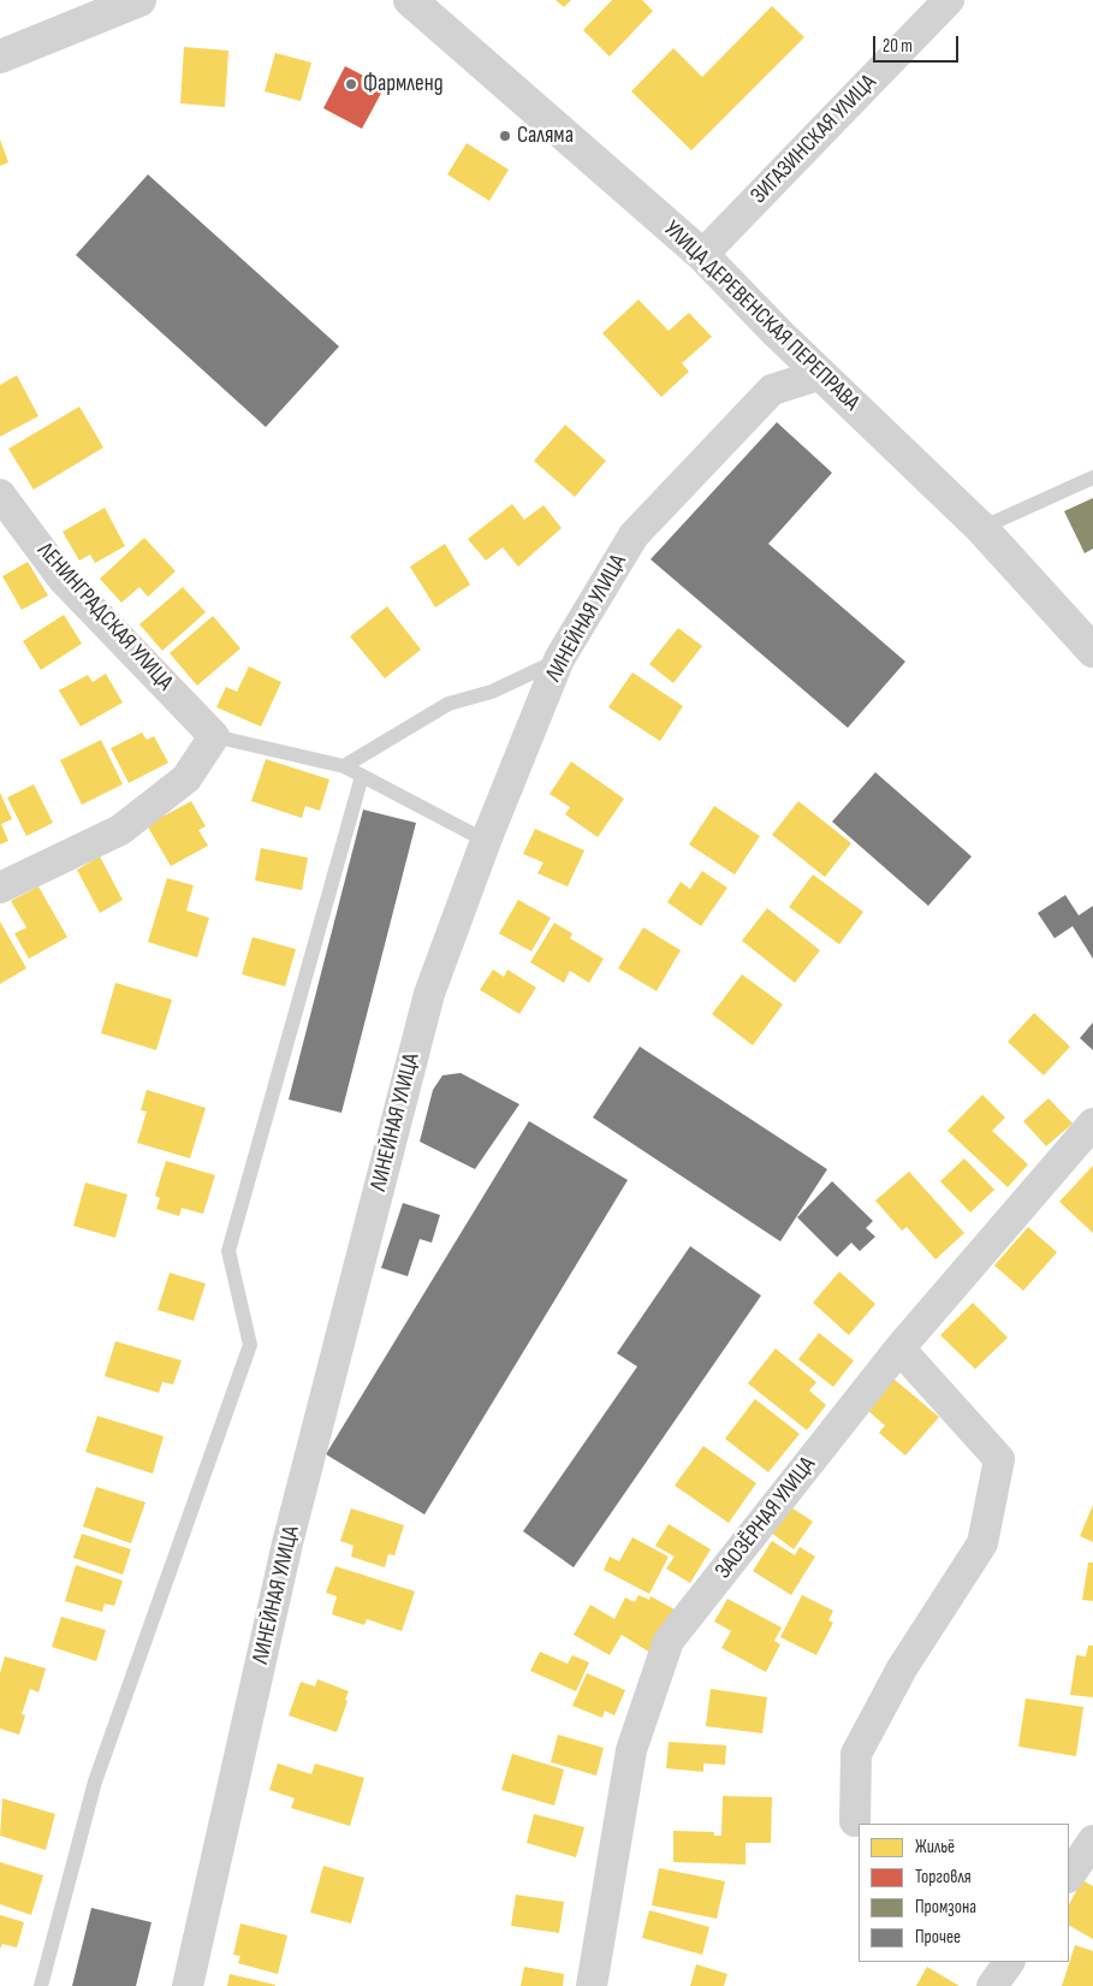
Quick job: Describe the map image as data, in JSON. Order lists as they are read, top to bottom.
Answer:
{
  "streets": {
    "street": [
      "ЗИГАЗИНСКАЯ УЛИЦА",
      "УЛИЦА ДЕРЕВЕНСКАЯ ПЕРЕПРАВА",
      "ЛЕНИНГРАДСКАЯ УЛИЦА",
      "ЛИНЕЙНАЯ УЛИЦА",
      "ЗАОЗЁРНАЯ УЛИЦА"
    ]
  },
  "crossings": [
    ["ЗИГАЗИНСКАЯ УЛИЦА", "УЛИЦА ДЕРЕВЕНСКАЯ ПЕРЕПРАВА"],
    ["УЛИЦА ДЕРЕВЕНСКАЯ ПЕРЕПРАВА", "ЛИНЕЙНАЯ УЛИЦА"]
  ],
  "places": ["Фармленд", "Саляма"],
  "legend": [
    "Жильё",
    "Торговля",
    "Промзона",
    "Прочее"
  ],
  "scale_bar": "20 m"
}
